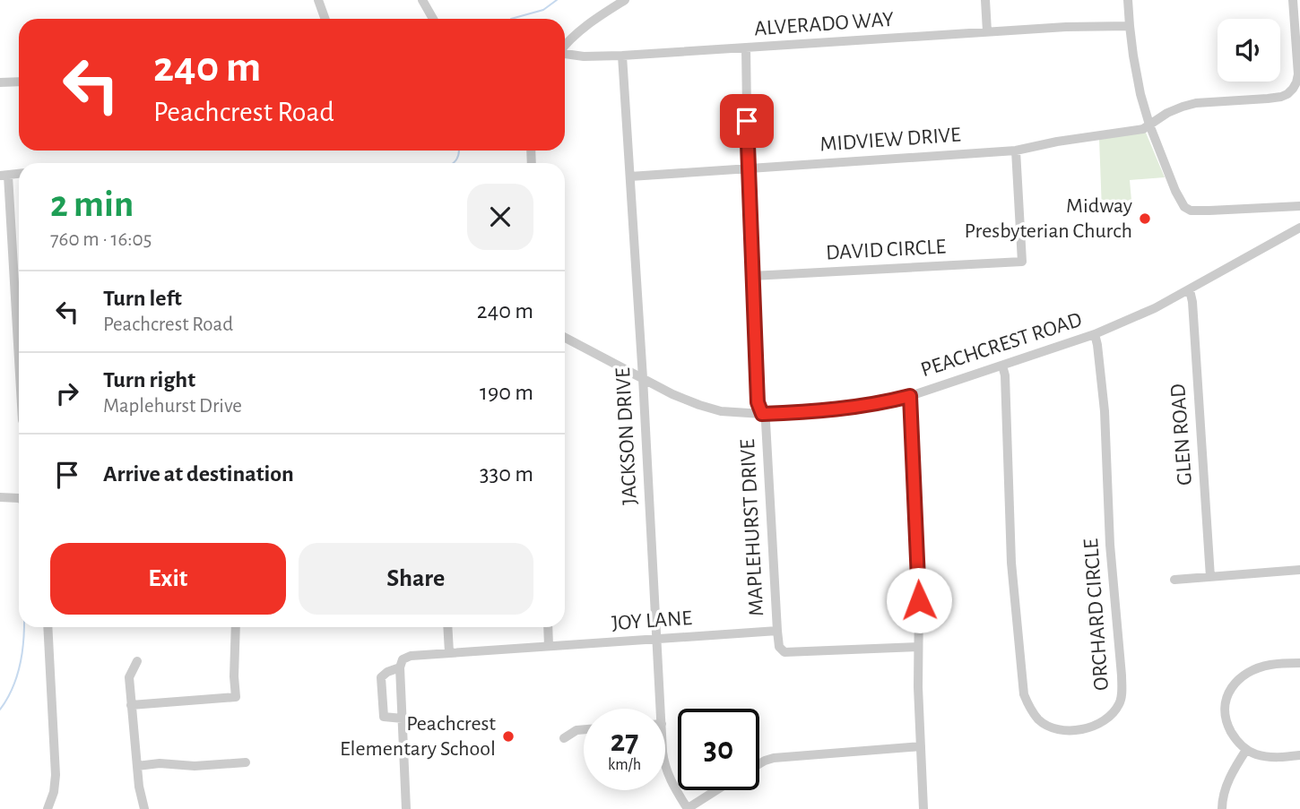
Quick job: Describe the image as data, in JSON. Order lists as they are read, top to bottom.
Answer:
{
  "streets": {
    "street": [
      "ALVERADO WAY",
      "MIDVIEW DRIVE",
      "DAVID CIRCLE",
      "PEACHCREST ROAD",
      "GLEN ROAD",
      "JACKSON DRIVE",
      "MAPLEHURST DRIVE",
      "ORCHARD CIRCLE",
      "JOY LANE"
    ]
  },
  "crossings": [
    ["ALVERADO WAY", "JACKSON DRIVE"],
    ["ALVERADO WAY", "MAPLEHURST DRIVE"],
    ["MIDVIEW DRIVE", "DAVID CIRCLE"],
    ["MIDVIEW DRIVE", "JACKSON DRIVE"],
    ["MIDVIEW DRIVE", "MAPLEHURST DRIVE"],
    ["DAVID CIRCLE", "MAPLEHURST DRIVE"],
    ["PEACHCREST ROAD", "GLEN ROAD"],
    ["PEACHCREST ROAD", "JACKSON DRIVE"],
    ["PEACHCREST ROAD", "MAPLEHURST DRIVE"],
    ["PEACHCREST ROAD", "ORCHARD CIRCLE"],
    ["JACKSON DRIVE", "JOY LANE"],
    ["MAPLEHURST DRIVE", "JOY LANE"]
  ],
  "places": ["Midway Presbyterian Church", "Peachcrest Elementary School"],
  "page": {
    "turn": ["240 m", "Peachcrest Road"],
    "heading": ["2 min", "760 m · 16:05"],
    "list": [
      {
        "name": "Turn left",
        "note": "Peachcrest Road",
        "value": "240 m"
      },
      {
        "name": "Turn right",
        "note": "Maplehurst Drive",
        "value": "190 m"
      },
      {
        "name": "Arrive at destination",
        "value": "330 m"
      }
    ],
    "buttons": ["Exit", "Share"],
    "speed": "27 km/h",
    "limit": "30"
  }
}
